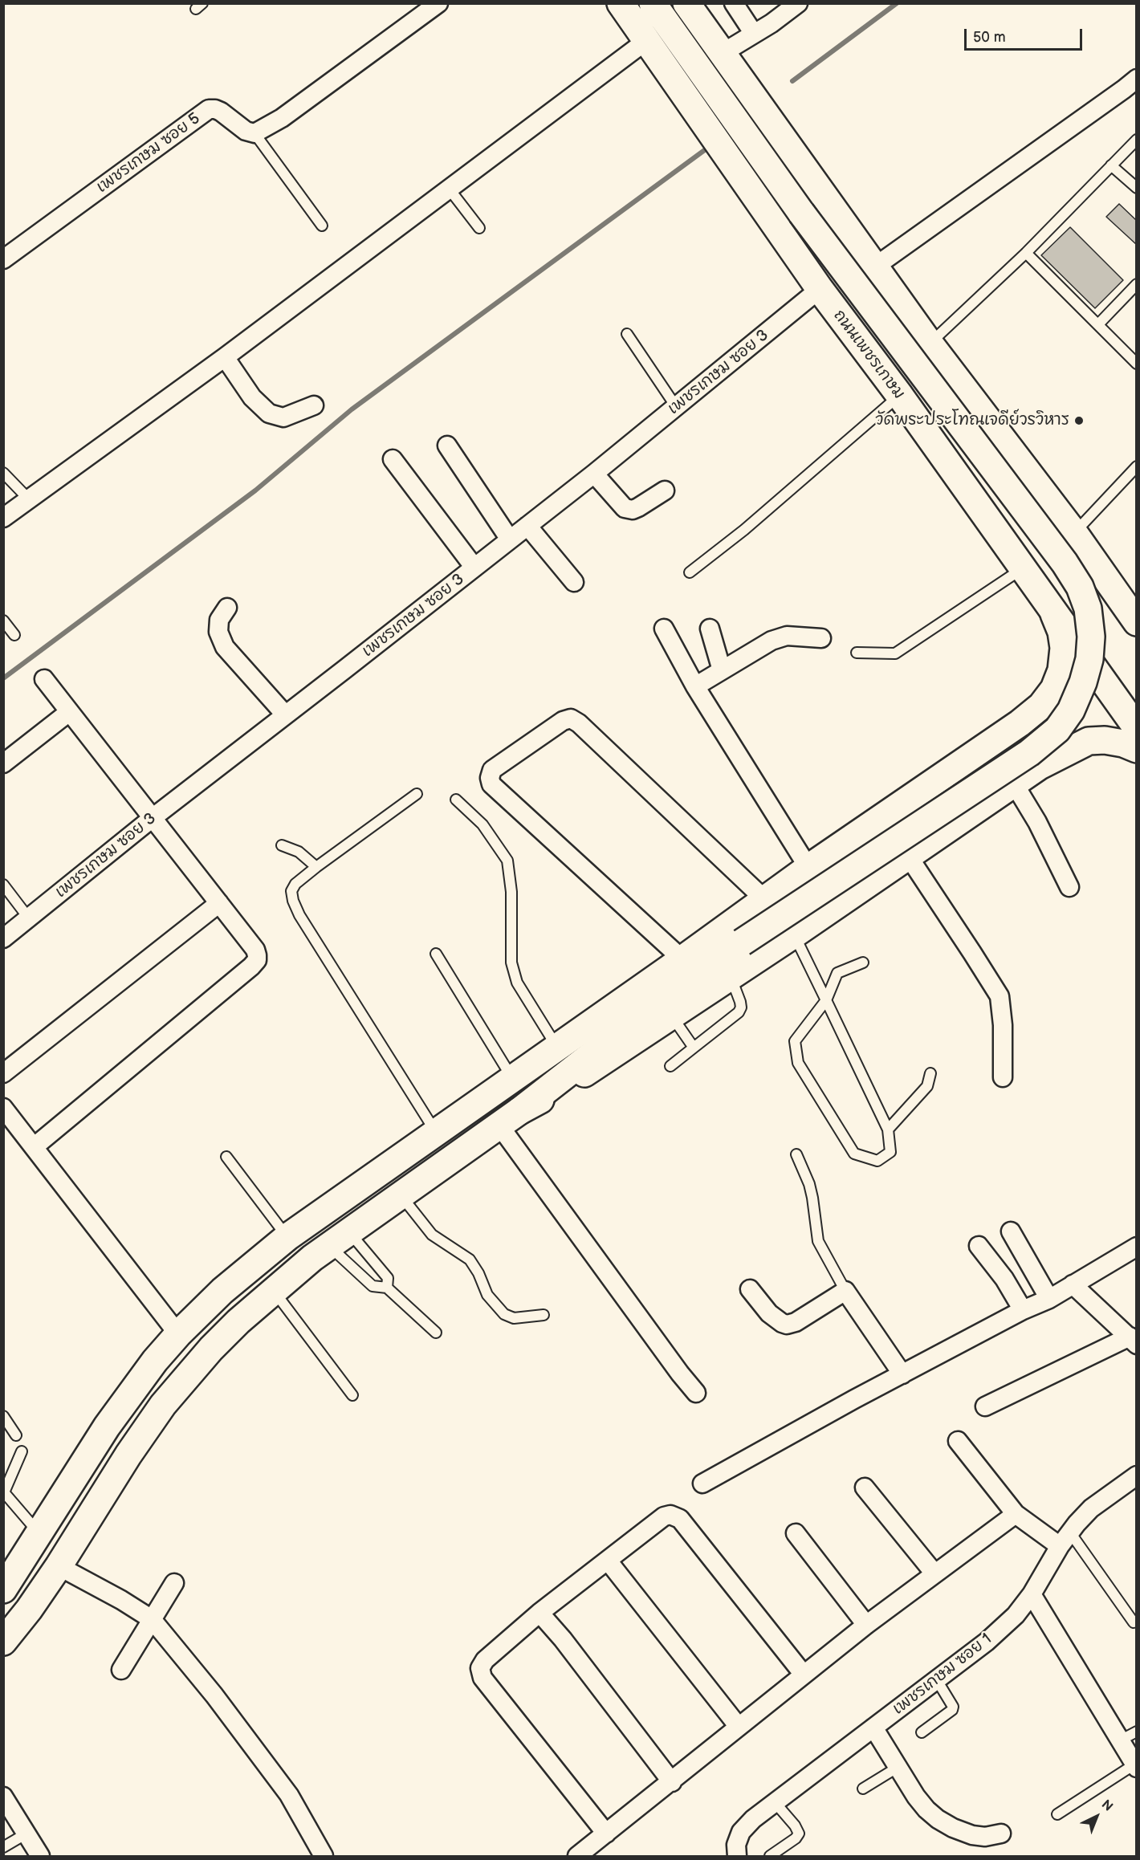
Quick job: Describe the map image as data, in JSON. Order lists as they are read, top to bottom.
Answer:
{
  "streets": {
    "main road": ["ถนนเพชรเกษม"],
    "street": ["เพชรเกษม ซอย 5", "เพชรเกษม ซอย 3", "เพชรเกษม ซอย 1"]
  },
  "crossings": [
    ["ถนนเพชรเกษม", "เพชรเกษม ซอย 3"]
  ],
  "places": ["วัดพระประโทณเจดีย์วรวิหาร"],
  "scale_bar": "50 m",
  "north": "top right"
}
